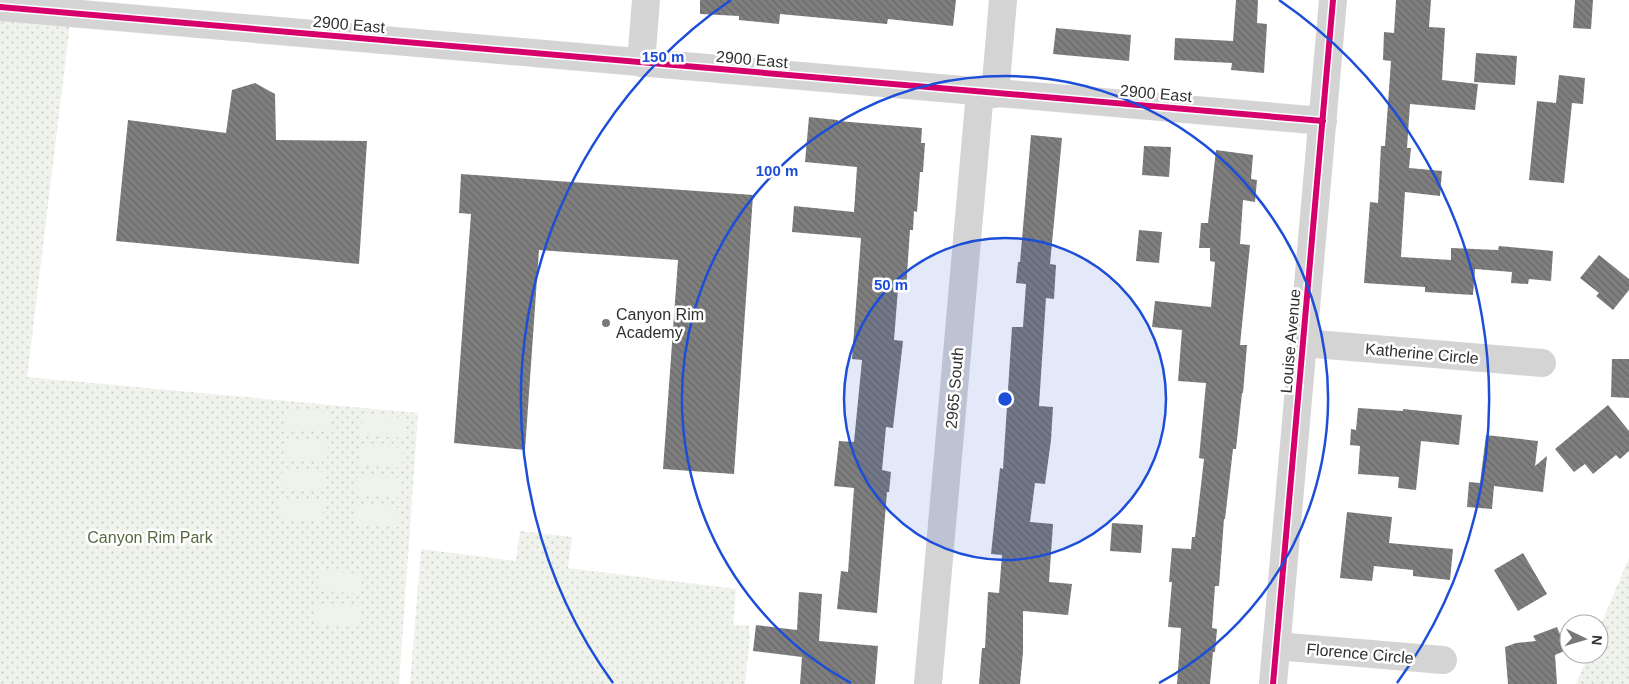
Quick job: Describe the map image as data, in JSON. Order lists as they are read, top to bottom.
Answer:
{
  "streets": {
    "street": [
      "2900 East",
      "Louise Avenue",
      "Katherine Circle",
      "2965 South",
      "Florence Circle"
    ]
  },
  "crossings": [
    ["2900 East", "Louise Avenue"],
    ["2900 East", "2965 South"],
    ["Louise Avenue", "Katherine Circle"],
    ["Louise Avenue", "Florence Circle"]
  ],
  "parks": ["Canyon Rim Park"],
  "places": ["Canyon Rim Academy"],
  "north": "right",
  "rings": ["150 m", "100 m", "50 m"]
}
